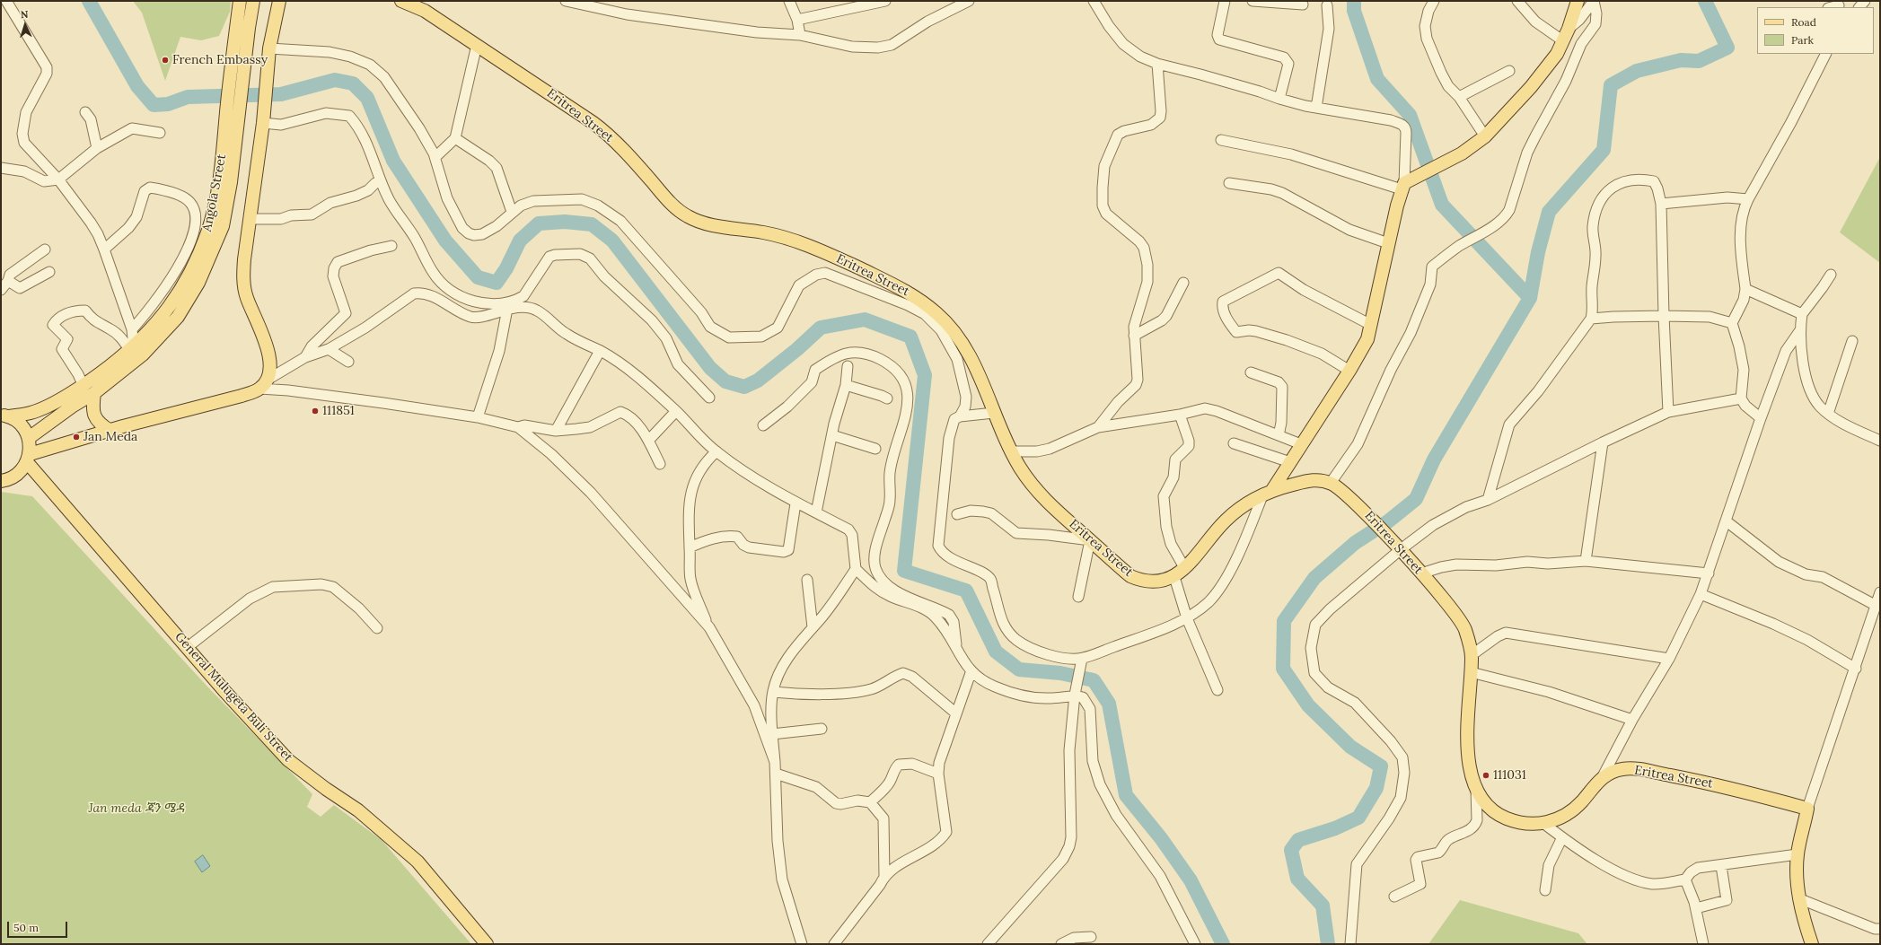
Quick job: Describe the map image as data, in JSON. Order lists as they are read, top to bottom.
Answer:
{
  "streets": {
    "main road": ["Eritrea Street", "Angola Street", "General Mulugeta Buli Street"]
  },
  "parks": ["Jan meda ጃን ሜዳ"],
  "places": [
    "French Embassy",
    "111851",
    "Jan Meda",
    "111031"
  ],
  "legend": ["Road", "Park"],
  "scale_bar": "50 m",
  "north": "top"
}
